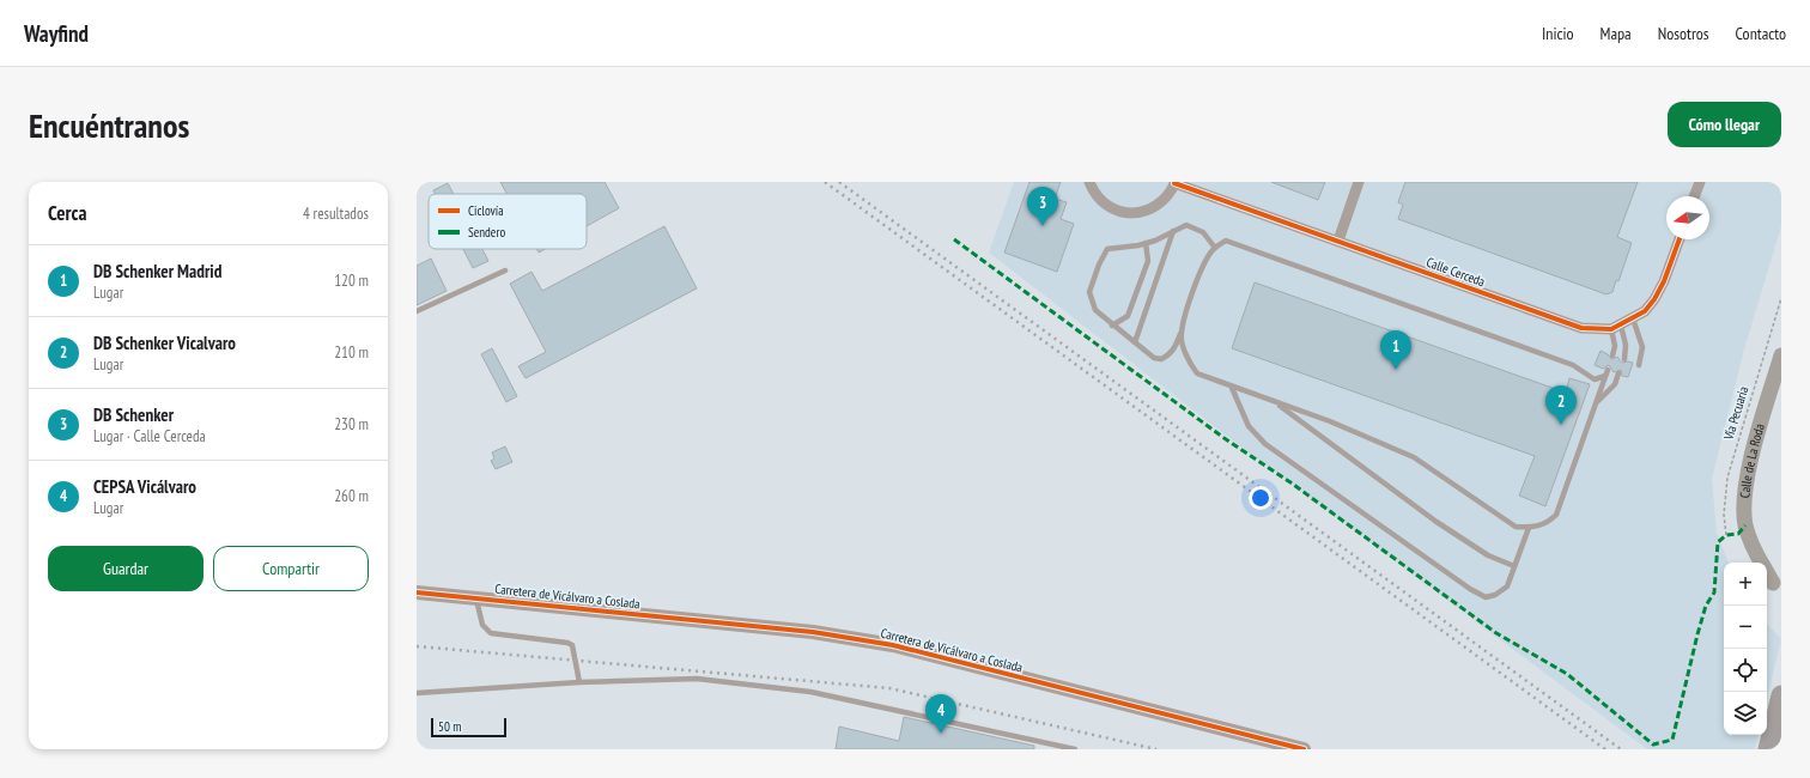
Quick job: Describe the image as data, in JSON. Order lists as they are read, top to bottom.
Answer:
{
  "streets": {
    "main road": ["Calle de La Roda"],
    "street": ["Calle Cerceda", "Carretera de Vicálvaro a Coslada"],
    "path": ["Vía Pecuaria"]
  },
  "legend": ["Ciclovía", "Sendero"],
  "scale_bar": "50 m",
  "north": "left",
  "page": {
    "header": "Wayfind",
    "nav": [
      "Inicio",
      "Mapa",
      "Nosotros",
      "Contacto"
    ],
    "buttons": [
      "Cómo llegar",
      ["Guardar", "Compartir"]
    ],
    "title": "Encuéntranos",
    "heading": ["Cerca", "4 resultados"],
    "pins": [
      "3",
      "1",
      "2",
      "4"
    ],
    "list": [
      {
        "mark": "1",
        "name": "DB Schenker Madrid",
        "note": "Lugar",
        "value": "120 m"
      },
      {
        "mark": "2",
        "name": "DB Schenker Vicalvaro",
        "note": "Lugar",
        "value": "210 m"
      },
      {
        "mark": "3",
        "name": "DB Schenker",
        "note": "Lugar · Calle Cerceda",
        "value": "230 m"
      },
      {
        "mark": "4",
        "name": "CEPSA Vicálvaro",
        "note": "Lugar",
        "value": "260 m"
      }
    ],
    "map_buttons": ["+", "−"],
    "scale": "50 m"
  }
}
